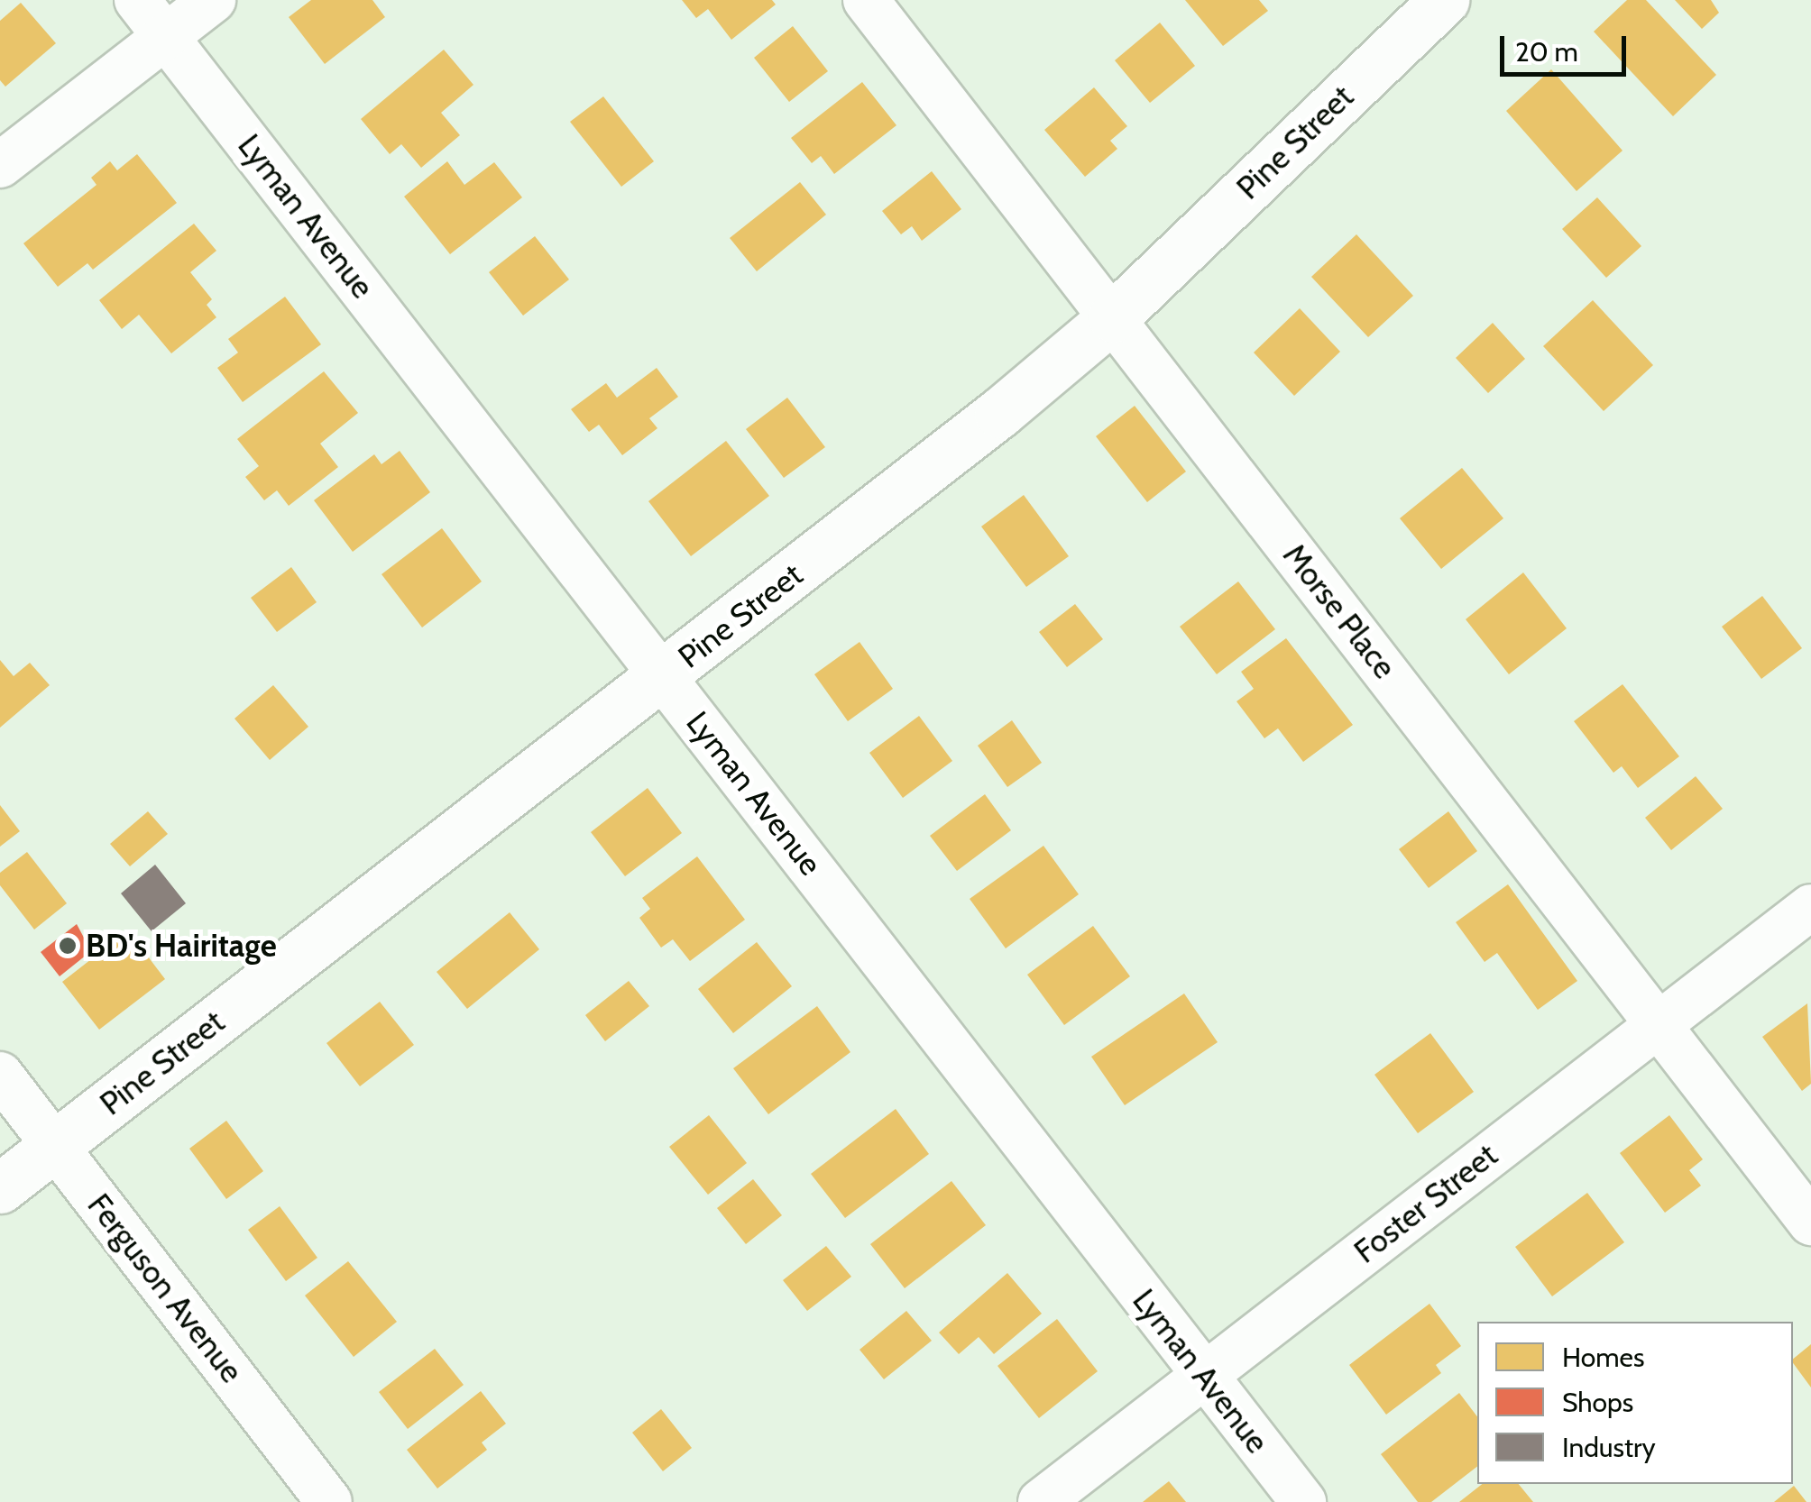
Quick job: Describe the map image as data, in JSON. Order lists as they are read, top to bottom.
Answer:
{
  "streets": {
    "main road": ["Pine Street"],
    "street": [
      "Lyman Avenue",
      "Morse Place",
      "Foster Street",
      "Ferguson Avenue"
    ]
  },
  "crossings": [
    ["Pine Street", "Lyman Avenue"],
    ["Pine Street", "Morse Place"],
    ["Pine Street", "Ferguson Avenue"],
    ["Lyman Avenue", "Foster Street"],
    ["Morse Place", "Foster Street"]
  ],
  "places": ["BD's Hairitage"],
  "legend": ["Homes", "Shops", "Industry"],
  "scale_bar": "20 m"
}
